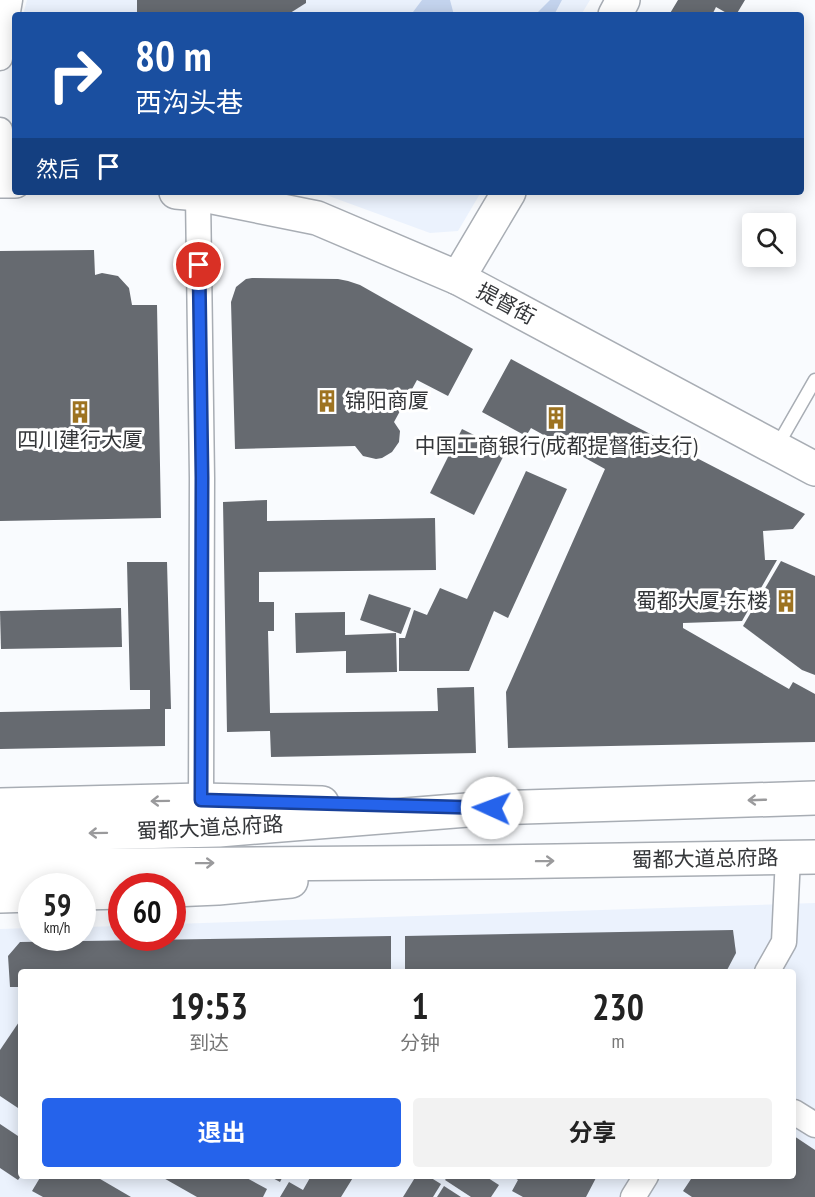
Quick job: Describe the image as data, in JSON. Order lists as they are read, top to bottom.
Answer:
{
  "streets": {
    "main road": ["提督街", "蜀都大道总府路"]
  },
  "places": {
    "building": [
      "锦阳商厦",
      "四川建行大厦",
      "中国工商银行(成都提督街支行)",
      "蜀都大厦-东楼"
    ]
  },
  "page": {
    "turn": ["80 m", "西沟头巷"],
    "then": "然后",
    "speed": "59 km/h",
    "limit": "60",
    "eta": [
      "19:53",
      "到达",
      "1",
      "分钟",
      "230",
      "m"
    ],
    "buttons": ["退出", "分享"]
  }
}
